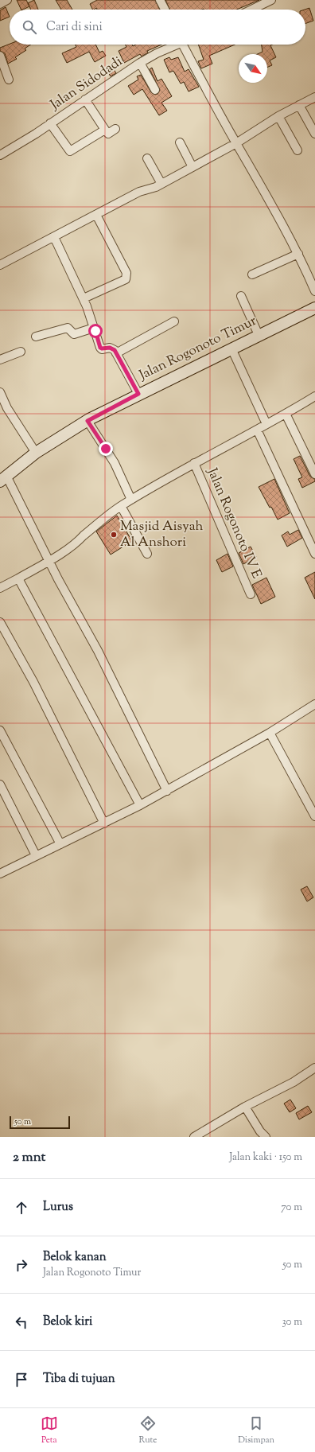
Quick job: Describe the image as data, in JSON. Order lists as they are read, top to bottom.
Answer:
{
  "streets": {
    "main road": ["Jalan Rogonoto Timur"],
    "street": ["Jalan Sidodadi", "Jalan Rogonoto IV E"]
  },
  "places": ["Masjid Aisyah Al Anshori"],
  "scale_bar": "50 m",
  "north": "bottom right",
  "page": {
    "search": "Cari di sini",
    "scale": "50 m",
    "heading": ["2 mnt", "Jalan kaki · 150 m"],
    "list": [
      ["Lurus", "70 m"],
      ["Belok kanan", "Jalan Rogonoto Timur", "50 m"],
      ["Belok kiri", "30 m"],
      "Tiba di tujuan"
    ],
    "nav": ["Peta", "Rute", "Disimpan"]
  }
}
